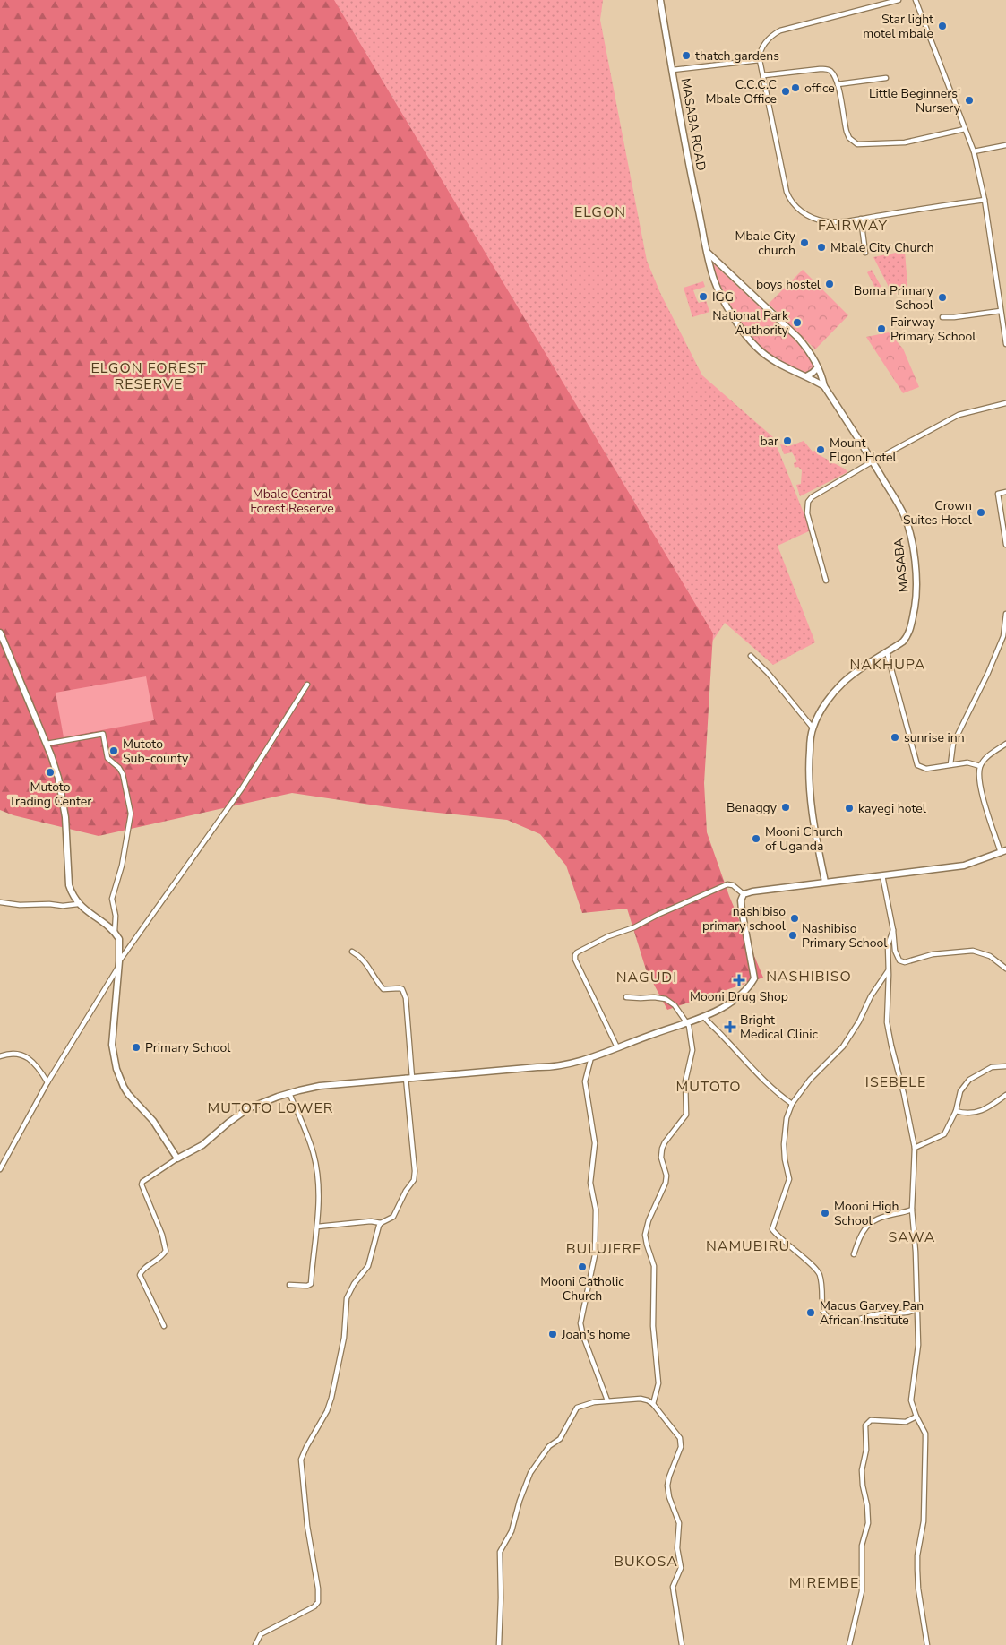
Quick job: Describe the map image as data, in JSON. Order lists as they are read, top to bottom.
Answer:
{
  "streets": {
    "street": ["MASABA ROAD", "MASABA"]
  },
  "crossings": [
    ["MASABA ROAD", "MASABA"]
  ],
  "districts": [
    "ELGON",
    "FAIRWAY",
    "ELGON FOREST RESERVE",
    "NAKHUPA",
    "NASHIBISO",
    "NAGUDI",
    "ISEBELE",
    "MUTOTO",
    "MUTOTO LOWER",
    "SAWA",
    "NAMUBIRU",
    "BULUJERE",
    "BUKOSA",
    "MIREMBE"
  ],
  "parks": ["Mbale Central Forest Reserve"],
  "places": {
    "other": [
      "Star light motel mbale",
      "thatch gardens",
      "office",
      "C.C.C.C Mbale Office",
      "Little Beginners' Nursery",
      "Mbale City church",
      "Mbale City Church",
      "boys hostel",
      "IGG",
      "Boma Primary School",
      "National Park Authority",
      "Fairway Primary School",
      "bar",
      "Mount Elgon Hotel",
      "Crown Suites Hotel",
      "sunrise inn",
      "Mutoto Sub-county",
      "Mutoto Trading Center",
      "Benaggy",
      "kayegi hotel",
      "Mooni Church of Uganda",
      "nashibiso primary school",
      "Nashibiso Primary School",
      "Primary School",
      "Mooni High School",
      "Mooni Catholic Church",
      "Macus Garvey Pan African Institute",
      "Joan's home"
    ],
    "health": ["Mooni Drug Shop", "Bright Medical Clinic"]
  }
}
